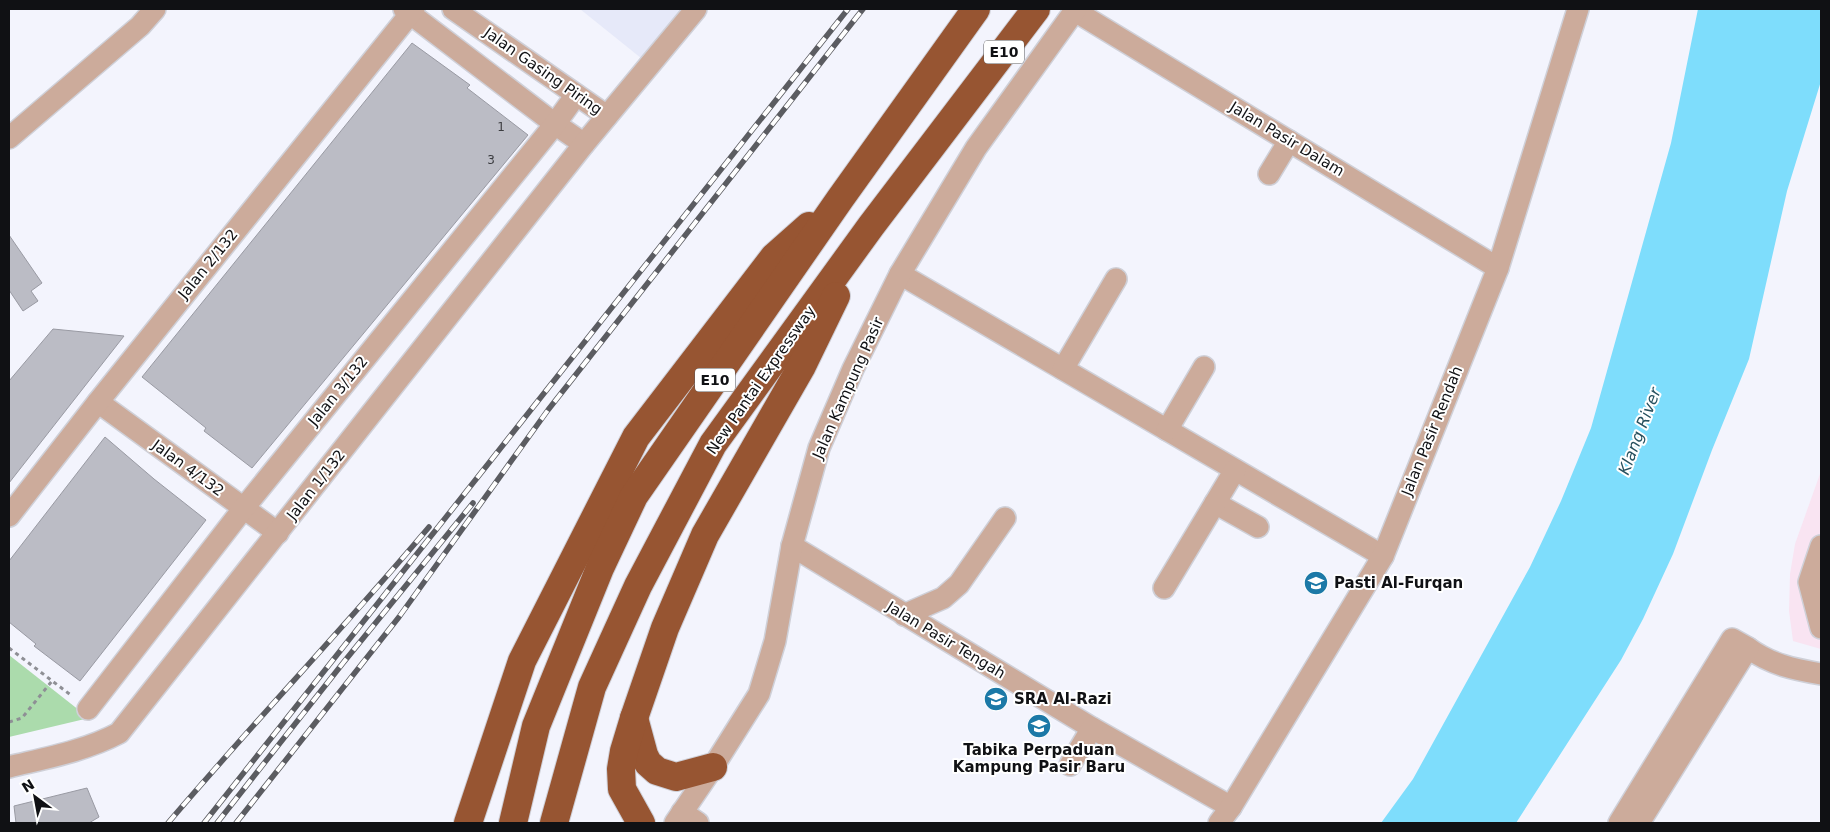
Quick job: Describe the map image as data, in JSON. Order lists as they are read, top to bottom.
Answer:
{
  "streets": {
    "highway": ["E10", "New Pantai Expressway"],
    "street": [
      "Jalan Gasing Piring",
      "Jalan Pasir Dalam",
      "Jalan 2/132",
      "Jalan Kampung Pasir",
      "Jalan 3/132",
      "Jalan Pasir Rendah",
      "Jalan 4/132",
      "Jalan 1/132",
      "Jalan Pasir Tengah"
    ]
  },
  "crossings": [
    ["Jalan Gasing Piring", "Jalan 3/132"],
    ["Jalan Gasing Piring", "Jalan 1/132"],
    ["Jalan Pasir Dalam", "Jalan Kampung Pasir"],
    ["Jalan Pasir Dalam", "Jalan Pasir Rendah"],
    ["Jalan 2/132", "Jalan 3/132"],
    ["Jalan 2/132", "Jalan 4/132"],
    ["Jalan 2/132", "Jalan 1/132"],
    ["Jalan Kampung Pasir", "Jalan Pasir Tengah"],
    ["Jalan 3/132", "Jalan 4/132"],
    ["Jalan Pasir Rendah", "Jalan Pasir Tengah"],
    ["Jalan 4/132", "Jalan 1/132"]
  ],
  "water": ["Klang River"],
  "places": {
    "school or university": ["Pasti Al-Furqan", "SRA Al-Razi", "Tabika Perpaduan Kampung Pasir Baru"]
  },
  "house_numbers": ["1", "3"],
  "north": "top left"
}
